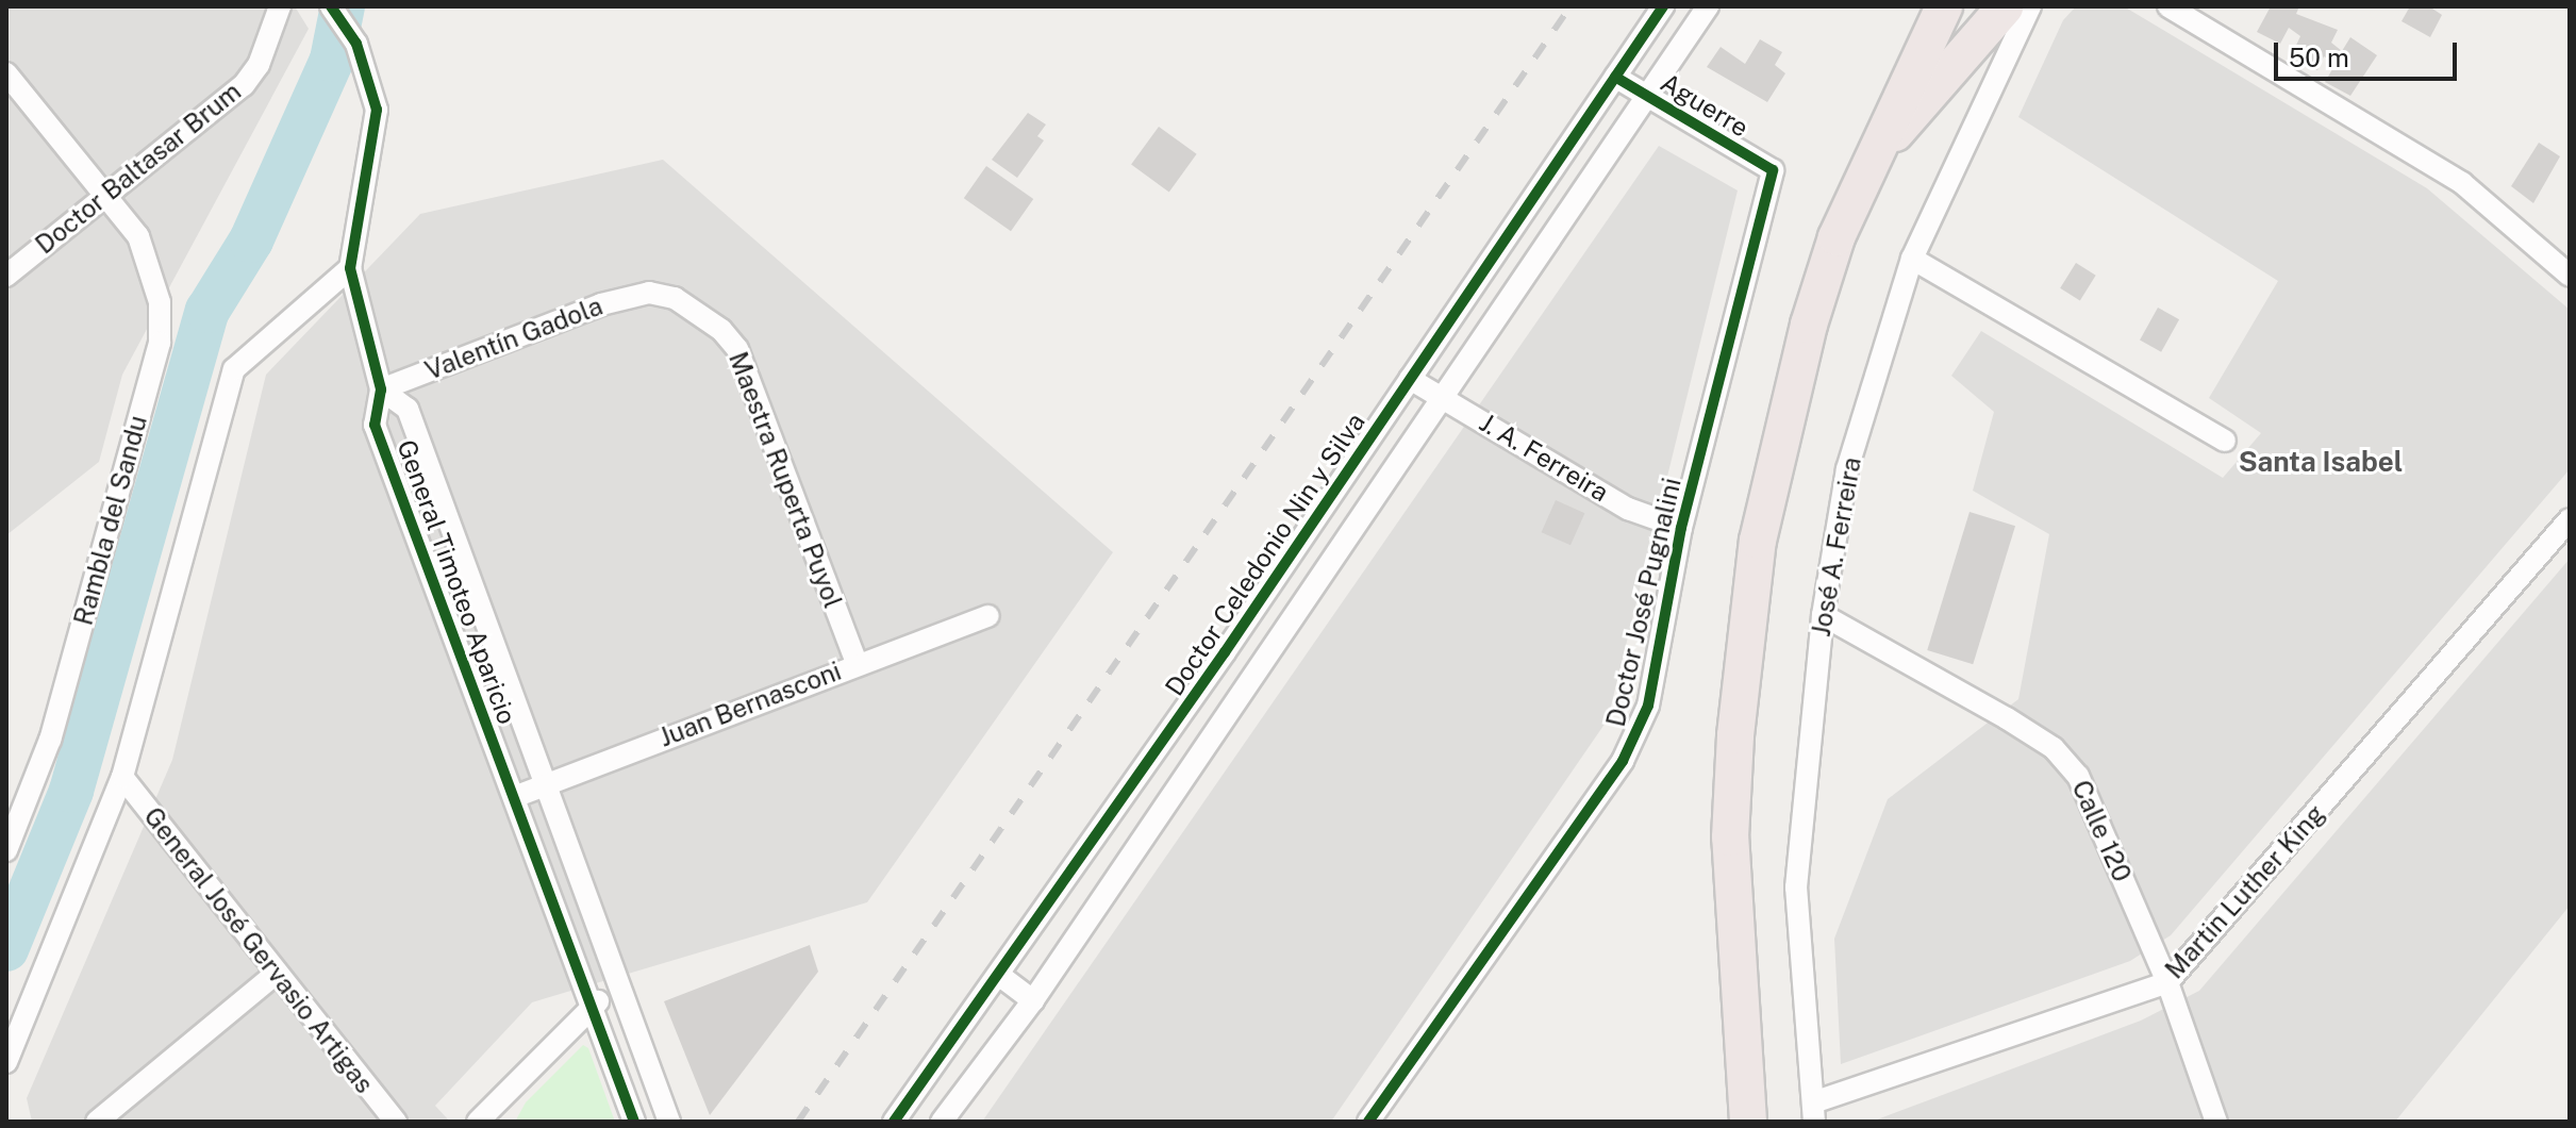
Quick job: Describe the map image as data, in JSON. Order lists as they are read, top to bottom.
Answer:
{
  "streets": {
    "street": [
      "Aguerre",
      "Doctor Baltasar Brum",
      "Valentín Gadola",
      "J. A. Ferreira",
      "Maestra Ruperta Puyol",
      "Rambla del Sandu",
      "José A. Ferreira",
      "Doctor Celedonio Nin y Silva",
      "General Timoteo Aparicio",
      "Doctor José Pugnalini",
      "Juan Bernasconi",
      "Calle 120",
      "Martin Luther King",
      "General José Gervasio Artigas"
    ]
  },
  "crossings": [
    ["Aguerre", "Doctor Celedonio Nin y Silva"],
    ["Aguerre", "Doctor José Pugnalini"],
    ["Doctor Baltasar Brum", "Rambla del Sandu"],
    ["Valentín Gadola", "Maestra Ruperta Puyol"],
    ["Valentín Gadola", "General Timoteo Aparicio"],
    ["J. A. Ferreira", "Doctor Celedonio Nin y Silva"],
    ["J. A. Ferreira", "Doctor José Pugnalini"],
    ["Maestra Ruperta Puyol", "Juan Bernasconi"],
    ["José A. Ferreira", "Calle 120"],
    ["José A. Ferreira", "Martin Luther King"],
    ["General Timoteo Aparicio", "Juan Bernasconi"],
    ["Calle 120", "Martin Luther King"]
  ],
  "districts": ["Santa Isabel"],
  "scale_bar": "50 m"
}
